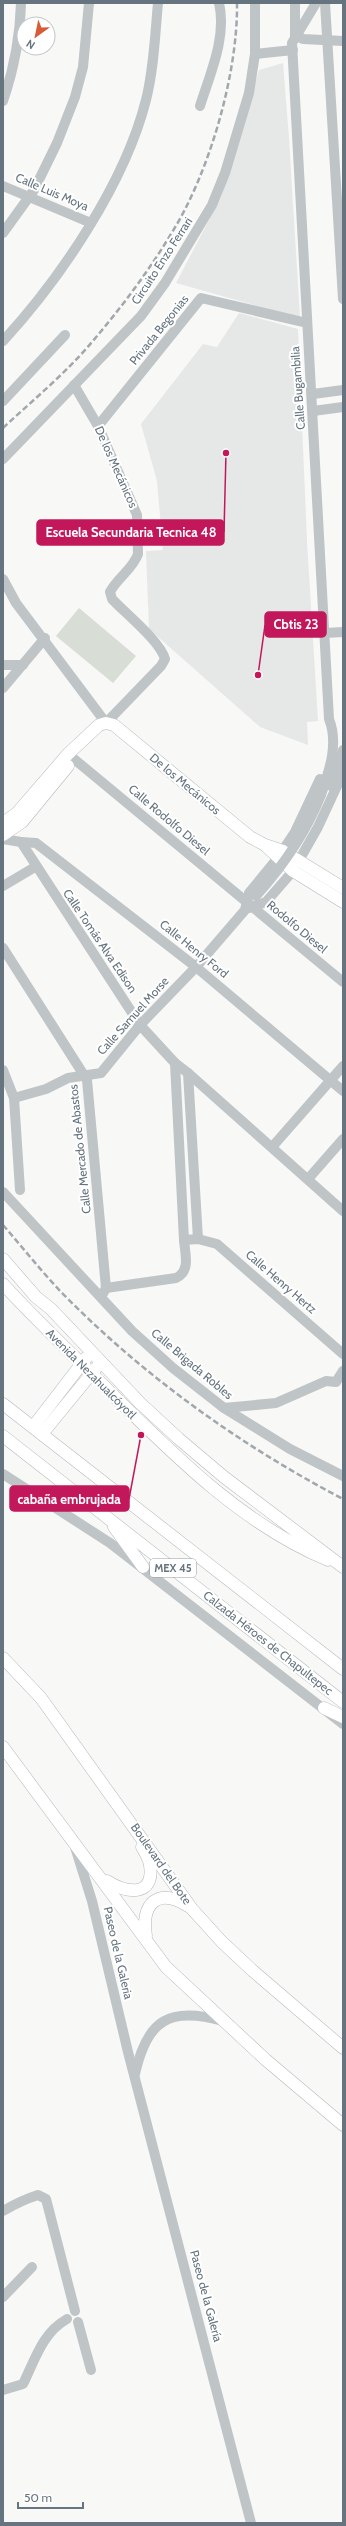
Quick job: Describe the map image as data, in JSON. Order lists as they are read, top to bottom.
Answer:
{
  "streets": {
    "main road": [
      "De los Mecánicos",
      "Avenida Nezahualcóyotl",
      "MEX 45",
      "Calzada Héroes de Chapultepec",
      "Boulevard del Bote"
    ],
    "street": [
      "Calle Luis Moya",
      "Circuito Enzo Ferrari",
      "Privada Begonias",
      "Calle Bugambilia",
      "Calle Rodolfo Diesel",
      "Rodolfo Diesel",
      "Calle Tomás Alva Edison",
      "Calle Henry Ford",
      "Calle Samuel Morse",
      "Calle Mercado de Abastos",
      "Calle Henry Hertz",
      "Calle Brigada Robles",
      "Paseo de la Galeria",
      "Paseo de la Galería"
    ]
  },
  "crossings": [
    ["Circuito Enzo Ferrari", "De los Mecánicos"],
    ["Privada Begonias", "Calle Bugambilia"],
    ["Privada Begonias", "De los Mecánicos"],
    ["Calle Bugambilia", "Calle Samuel Morse"],
    ["Calle Rodolfo Diesel", "Rodolfo Diesel"],
    ["Calle Rodolfo Diesel", "Calle Samuel Morse"],
    ["Rodolfo Diesel", "Calle Samuel Morse"],
    ["Calle Tomás Alva Edison", "Calle Henry Ford"],
    ["Calle Tomás Alva Edison", "Calle Samuel Morse"],
    ["Calle Henry Ford", "Calle Samuel Morse"],
    ["Calle Samuel Morse", "Calle Mercado de Abastos"],
    ["Calle Mercado de Abastos", "Calle Brigada Robles"],
    ["Paseo de la Galeria", "Paseo de la Galería"]
  ],
  "places": ["Escuela Secundaria Tecnica 48", "Cbtis 23", "cabaña embrujada"],
  "scale_bar": "50 m",
  "north": "bottom left"
}
